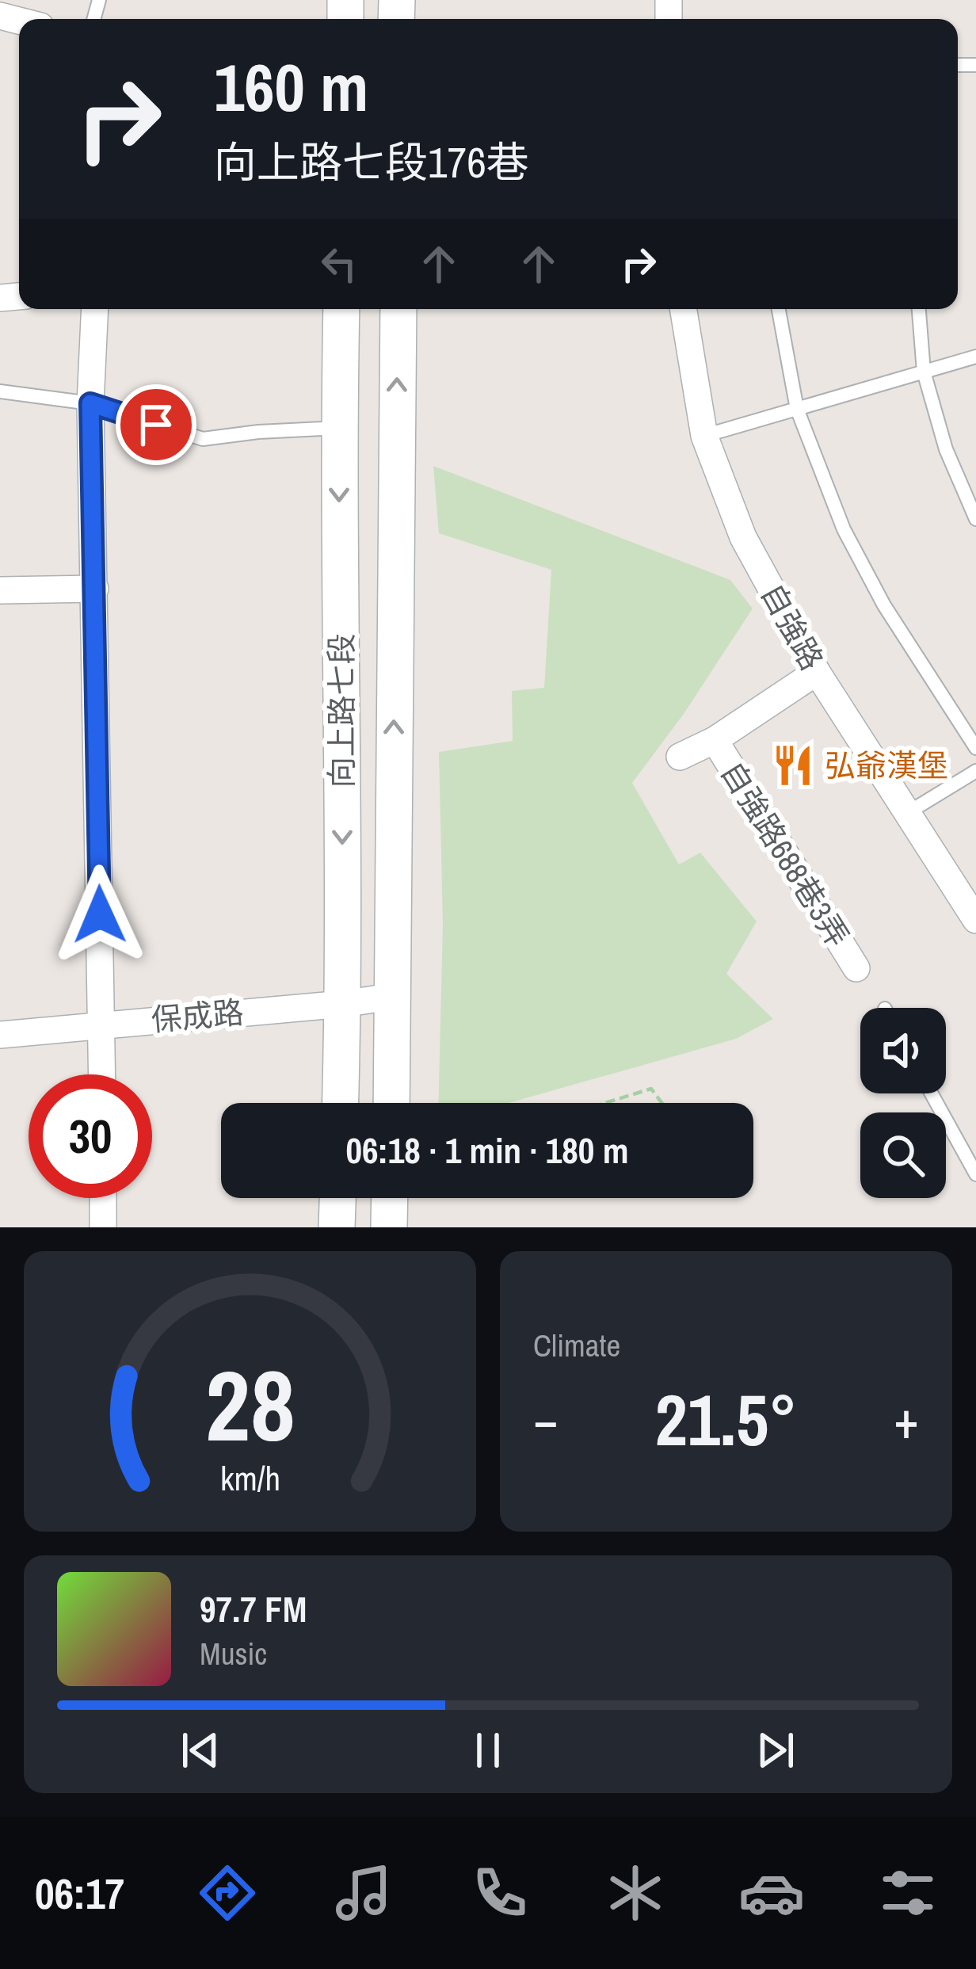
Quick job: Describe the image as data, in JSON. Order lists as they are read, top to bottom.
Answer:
{
  "streets": {
    "main road": ["向上路七段"],
    "street": ["自強路", "自強路688巷3弄", "保成路"]
  },
  "crossings": [
    ["向上路七段", "保成路"]
  ],
  "places": {
    "restaurant": ["弘爺漢堡"]
  },
  "page": {
    "turn": ["160 m", "向上路七段176巷"],
    "limit": "30",
    "trip": "06:18 · 1 min · 180 m",
    "tile": "Climate",
    "heat": ["−", "21.5°", "+"],
    "song": ["97.7 FM", "Music"],
    "tabs": "06:17",
    "gauge": ["28", "km/h"]
  }
}
